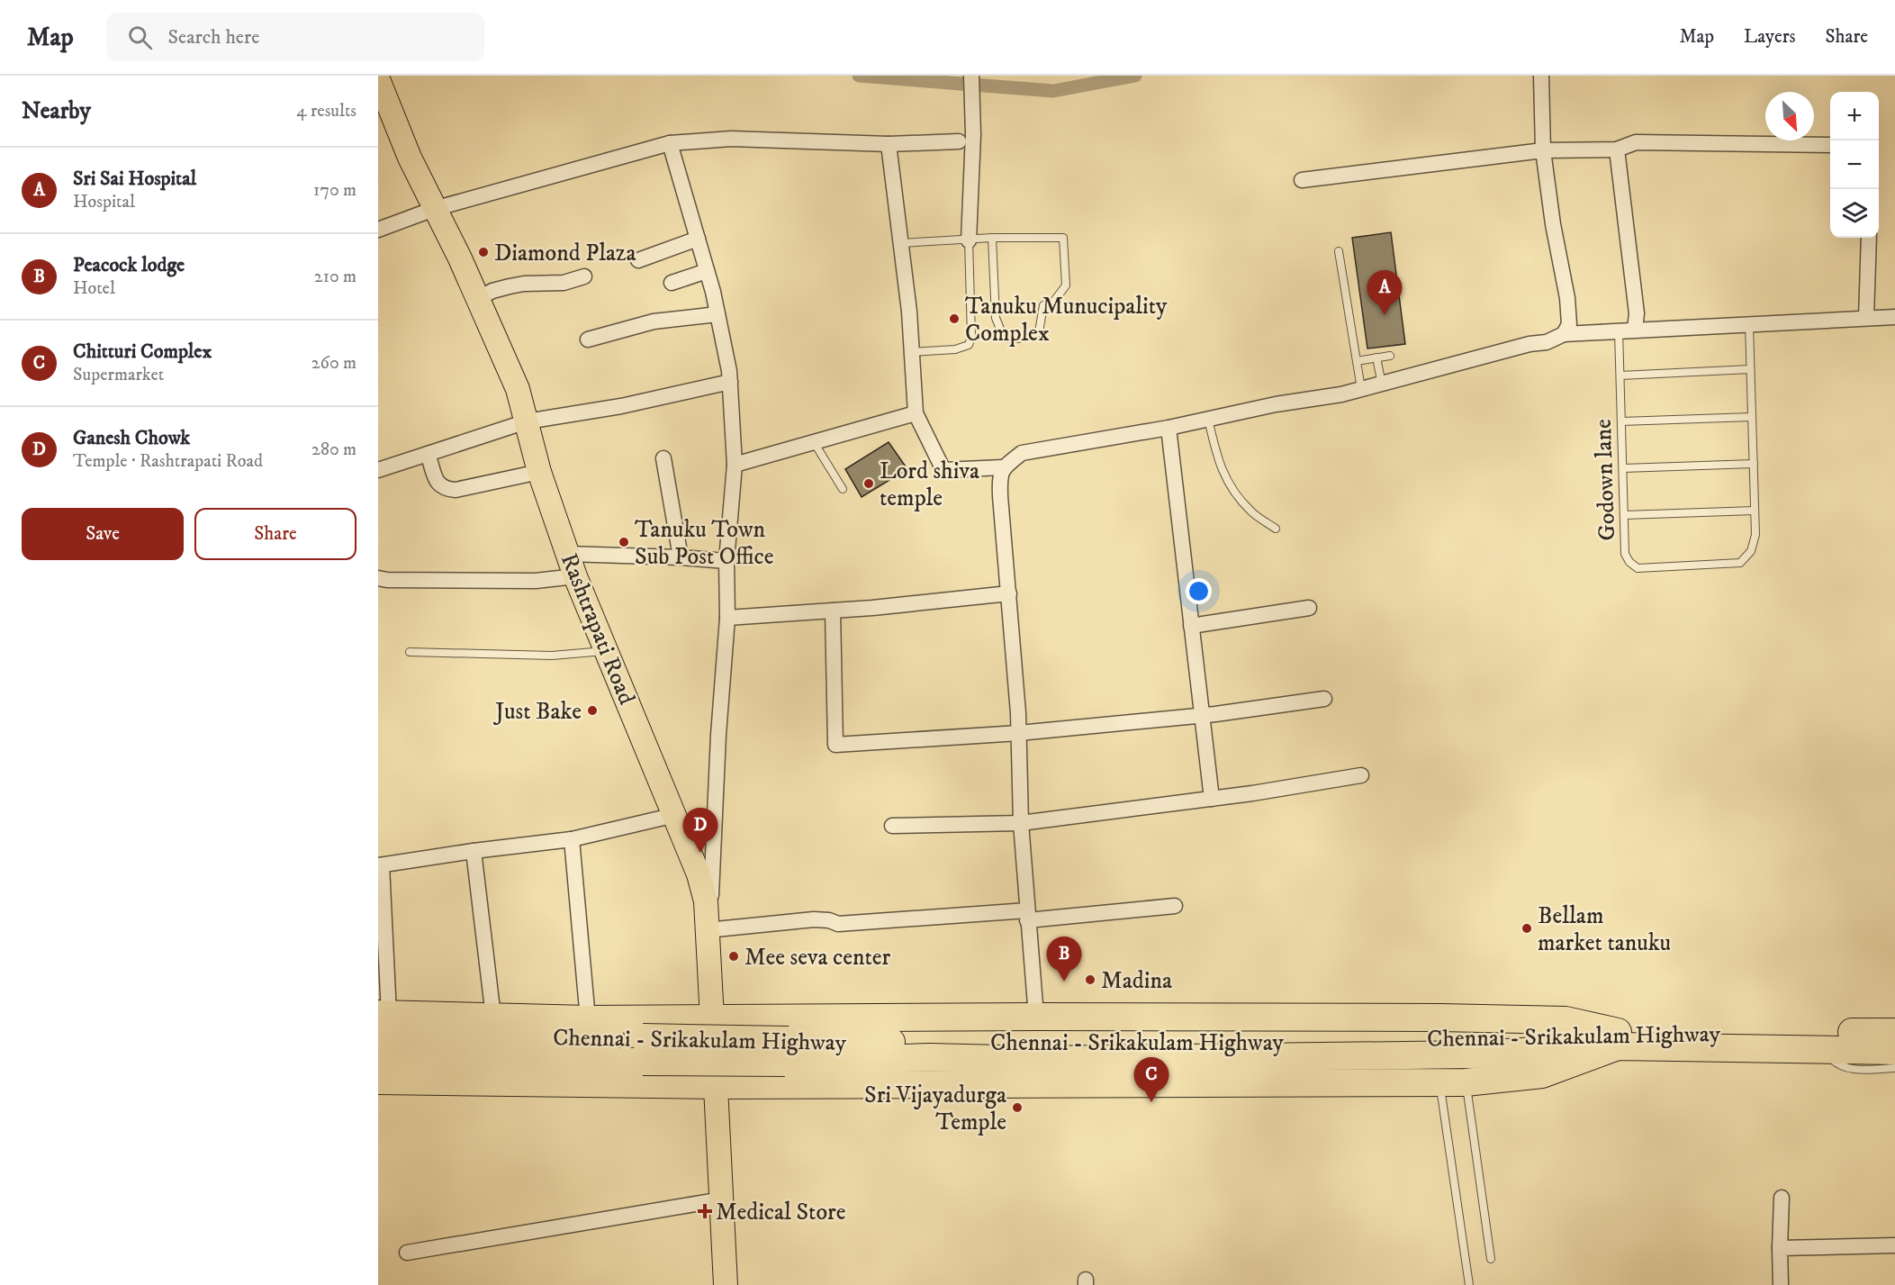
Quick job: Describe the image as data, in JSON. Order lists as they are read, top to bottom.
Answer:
{
  "streets": {
    "highway": ["Chennai - Srikakulam Highway"],
    "main road": ["Rashtrapati Road"],
    "lane": ["Godown lane"]
  },
  "places": {
    "other": [
      "Diamond Plaza",
      "Tanuku Munucipality Complex",
      "Lord shiva temple",
      "Tanuku Town Sub Post Office",
      "Just Bake",
      "Bellam market tanuku",
      "Mee seva center",
      "Madina",
      "Sri Vijayadurga Temple"
    ],
    "health": ["Medical Store"]
  },
  "north": "bottom right",
  "page": {
    "header": "Map",
    "search": "Search here",
    "nav": ["Map", "Layers", "Share"],
    "heading": ["Nearby", "4 results"],
    "map_buttons": ["+", "−"],
    "list": [
      {
        "mark": "A",
        "name": "Sri Sai Hospital",
        "note": "Hospital",
        "value": "170 m"
      },
      {
        "mark": "B",
        "name": "Peacock lodge",
        "note": "Hotel",
        "value": "210 m"
      },
      {
        "mark": "C",
        "name": "Chitturi Complex",
        "note": "Supermarket",
        "value": "260 m"
      },
      {
        "mark": "D",
        "name": "Ganesh Chowk",
        "note": "Temple · Rashtrapati Road",
        "value": "280 m"
      }
    ],
    "pins": [
      "A",
      "D",
      "B",
      "C"
    ],
    "buttons": ["Save", "Share"]
  }
}
